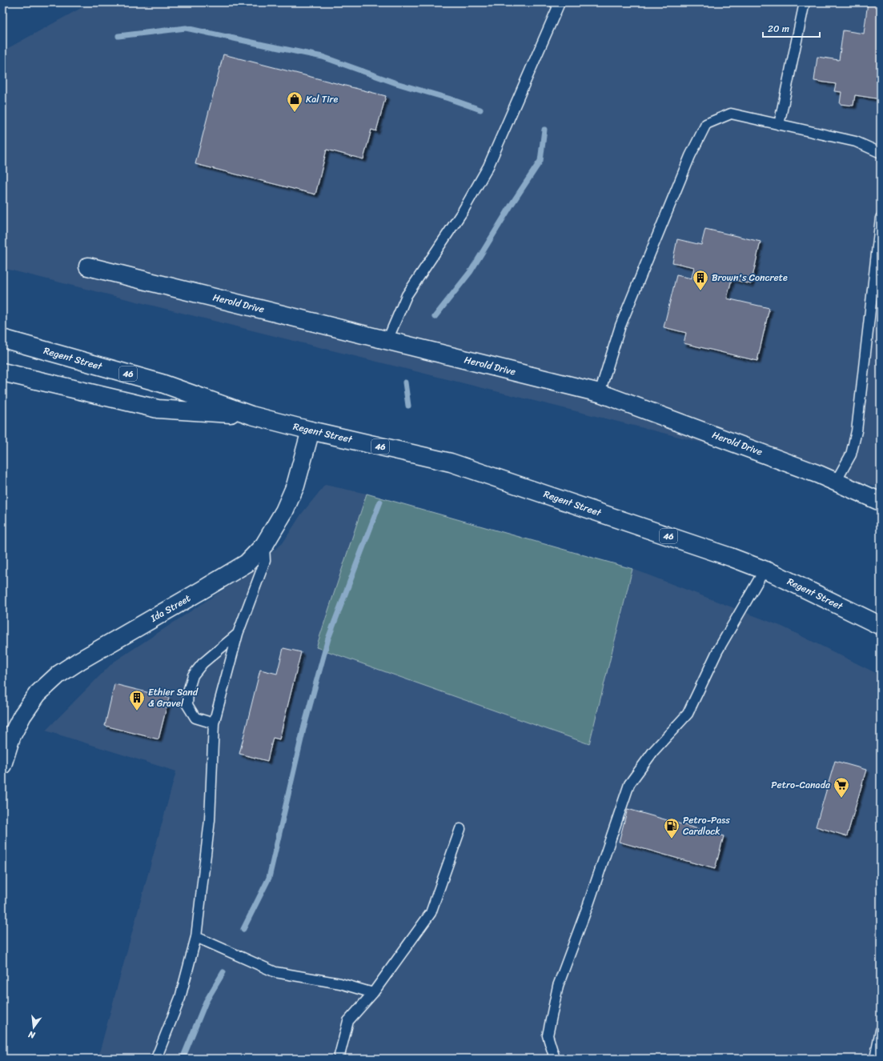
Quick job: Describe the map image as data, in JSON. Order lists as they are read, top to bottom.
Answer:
{
  "streets": {
    "street": [
      "Herold Drive",
      "Regent Street",
      "46",
      "Ida Street"
    ]
  },
  "crossings": [
    ["Regent Street", "Ida Street"]
  ],
  "places": {
    "shop": ["Kal Tire"],
    "building": ["Brown's Concrete", "Ethier Sand & Gravel"],
    "supermarket": ["Petro-Canada"],
    "fuel station": ["Petro-Pass Cardlock"]
  },
  "scale_bar": "20 m",
  "north": "bottom"
}
